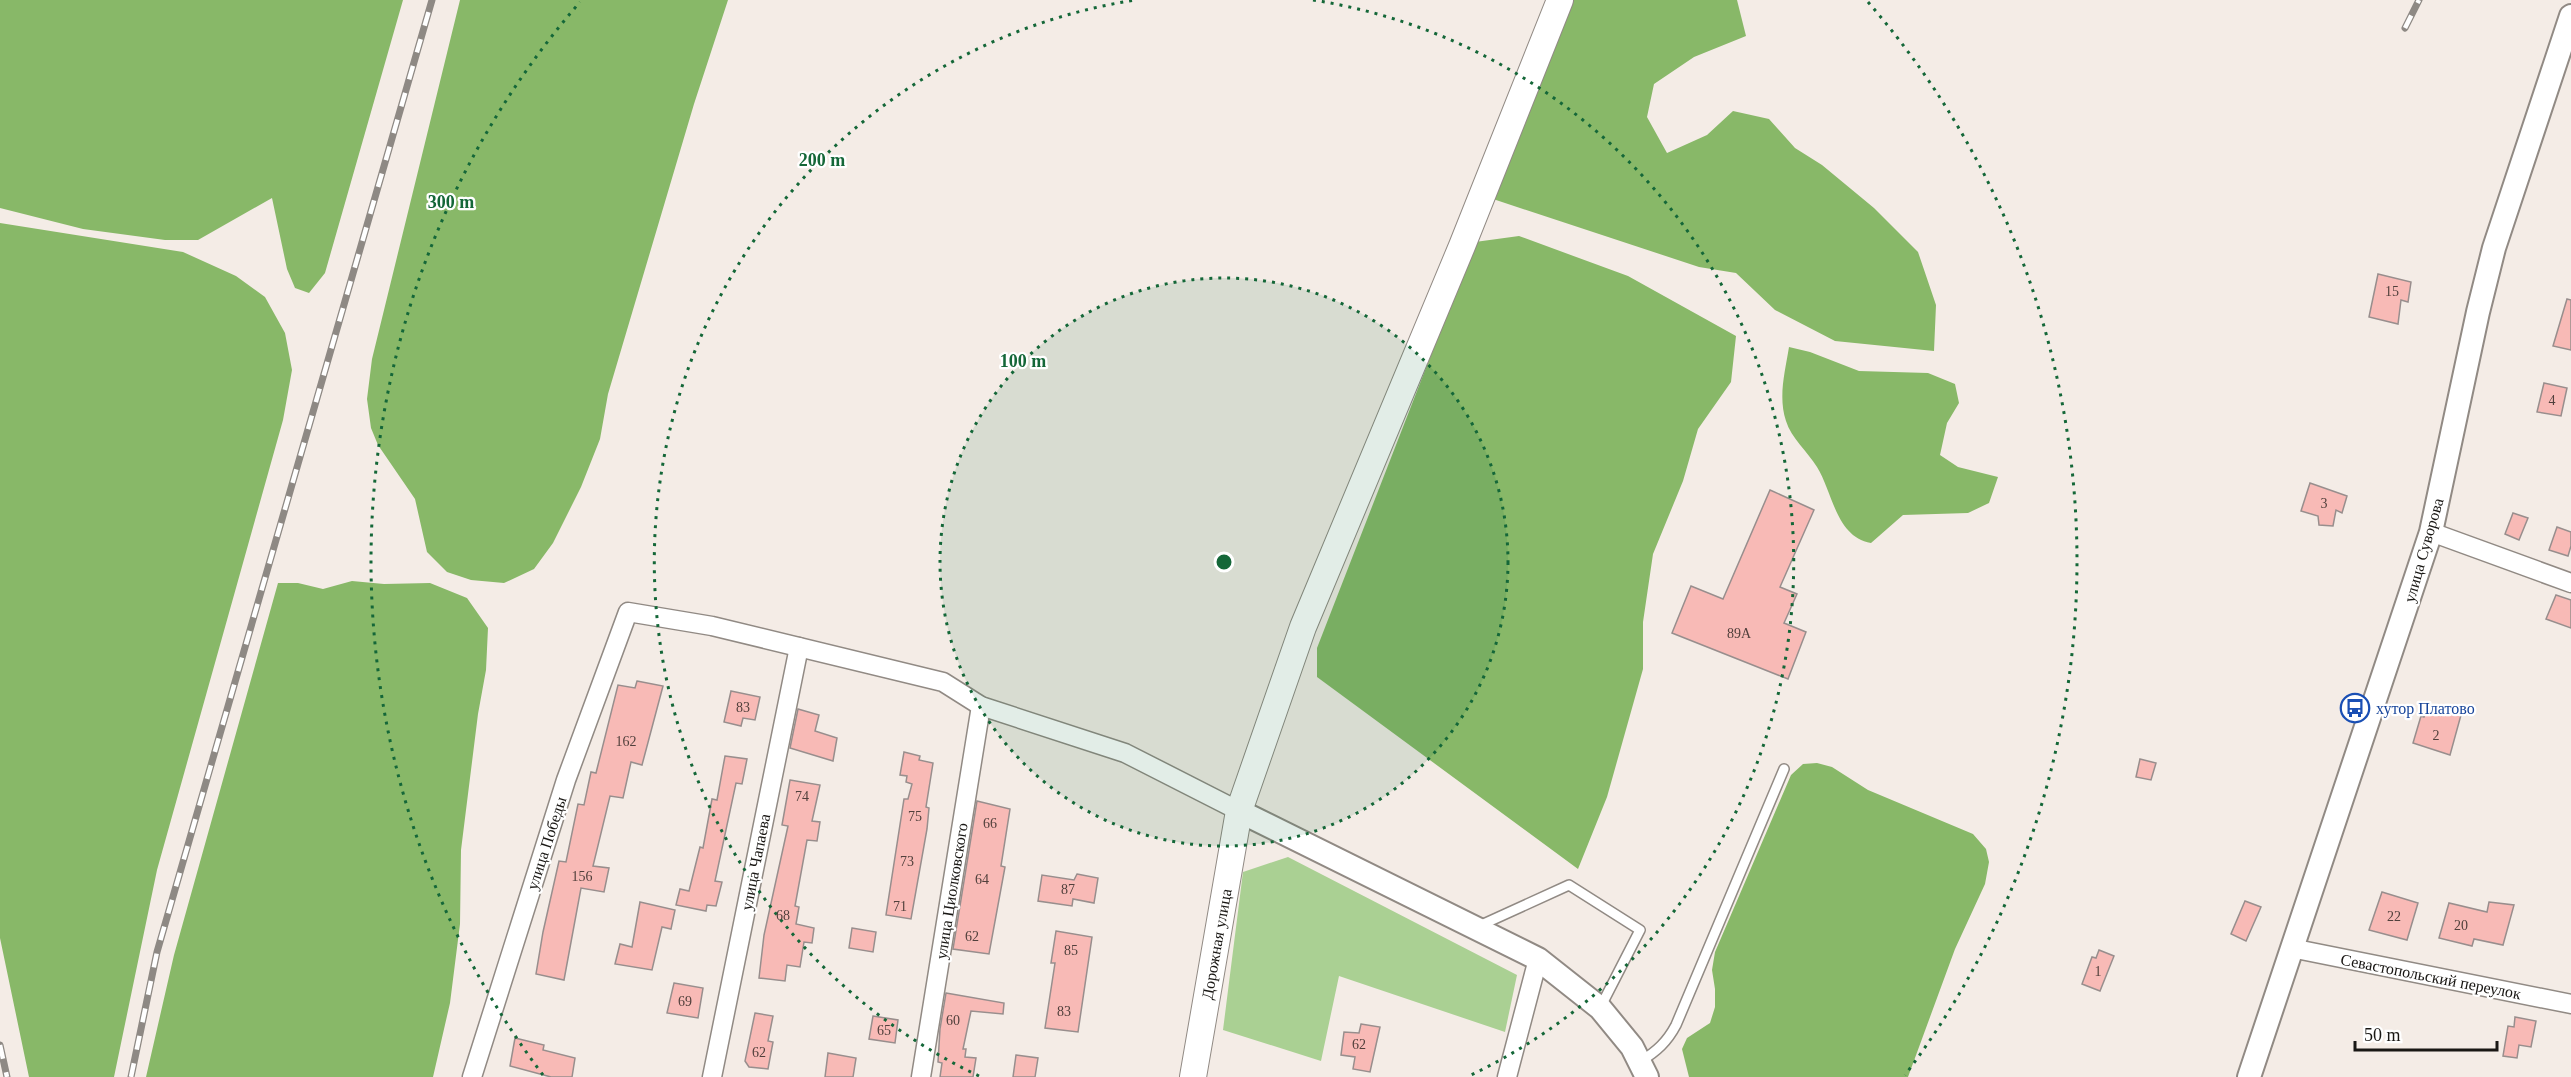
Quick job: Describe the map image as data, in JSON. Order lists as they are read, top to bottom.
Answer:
{
  "streets": {
    "main road": ["Дорожная улица"],
    "street": [
      "улица Суворова",
      "улица Победы",
      "улица Чапаева",
      "улица Циолковского",
      "Севастопольский переулок"
    ]
  },
  "crossings": [
    ["улица Суворова", "Севастопольский переулок"],
    ["улица Победы", "улица Чапаева"]
  ],
  "places": {
    "bus stop": ["хутор Платово"]
  },
  "house_numbers": [
    "15",
    "4",
    "3",
    "89А",
    "83",
    "2",
    "162",
    "74",
    "75",
    "66",
    "73",
    "156",
    "64",
    "87",
    "71",
    "68",
    "22",
    "20",
    "62",
    "85",
    "1",
    "69",
    "83",
    "60",
    "65",
    "62",
    "62"
  ],
  "scale_bar": "50 m",
  "rings": ["200 m", "300 m", "100 m"]
}
